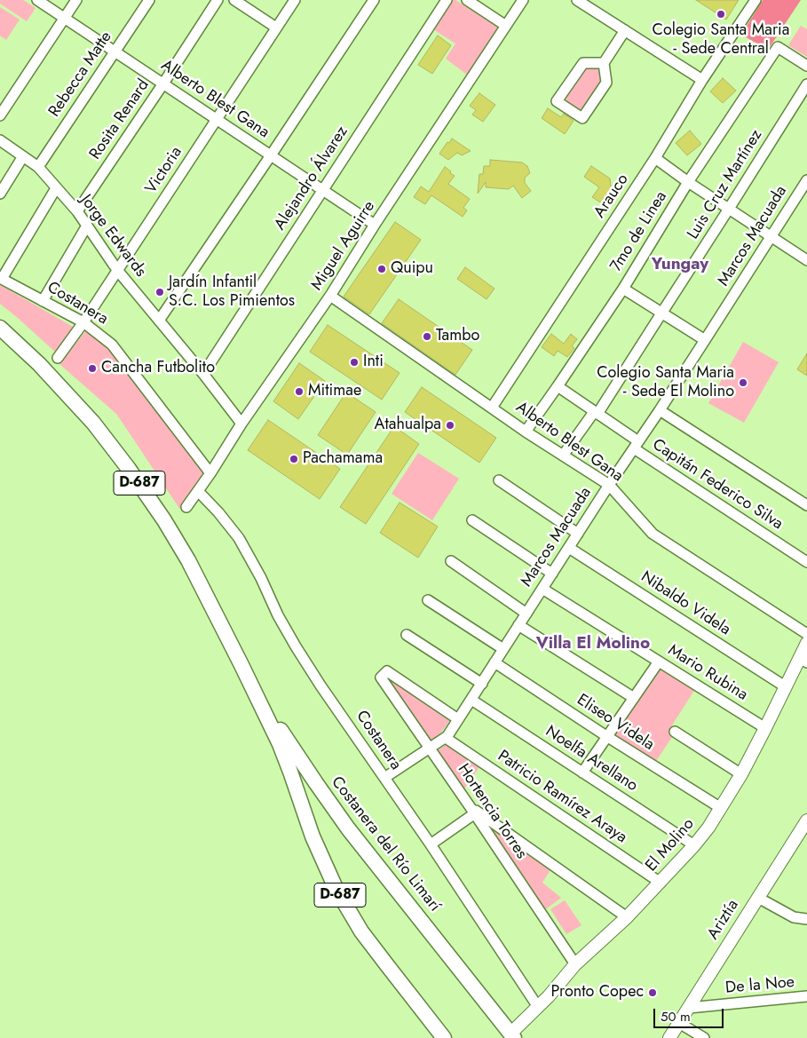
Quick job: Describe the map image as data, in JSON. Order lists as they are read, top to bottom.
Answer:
{
  "streets": {
    "highway": ["D-687", "Costanera del Río Limarí"],
    "main road": ["El Molino", "Ariztía"],
    "street": [
      "Rebecca Matte",
      "Alberto Blest Gana",
      "Rosita Renard",
      "Victoria",
      "Alejandro Álvarez",
      "Luis Cruz Martínez",
      "Arauco",
      "7mo de Linea",
      "Jorge Edwards",
      "Marcos Macuada",
      "Miguel Aguirre",
      "Costanera",
      "Capitán Federico Silva",
      "Nibaldo Videla",
      "Mario Rubina",
      "Eliseo Videla",
      "Noelfa Arellano",
      "Patricio Ramírez Araya",
      "Hortencia Torres",
      "De la Noe"
    ]
  },
  "crossings": [
    ["Rebecca Matte", "Alberto Blest Gana"],
    ["Rebecca Matte", "Jorge Edwards"],
    ["Alberto Blest Gana", "Rosita Renard"],
    ["Alberto Blest Gana", "Victoria"],
    ["Alberto Blest Gana", "Alejandro Álvarez"],
    ["Alberto Blest Gana", "Luis Cruz Martínez"],
    ["Alberto Blest Gana", "Arauco"],
    ["Alberto Blest Gana", "7mo de Linea"],
    ["Alberto Blest Gana", "Marcos Macuada"],
    ["Alberto Blest Gana", "Miguel Aguirre"],
    ["Rosita Renard", "Jorge Edwards"],
    ["Victoria", "Jorge Edwards"],
    ["Victoria", "Costanera"],
    ["Alejandro Álvarez", "Jorge Edwards"],
    ["Luis Cruz Martínez", "Capitán Federico Silva"],
    ["7mo de Linea", "Capitán Federico Silva"],
    ["Jorge Edwards", "Miguel Aguirre"],
    ["Marcos Macuada", "Costanera"],
    ["Marcos Macuada", "Capitán Federico Silva"],
    ["Marcos Macuada", "Nibaldo Videla"],
    ["Marcos Macuada", "Mario Rubina"],
    ["Marcos Macuada", "Eliseo Videla"],
    ["Marcos Macuada", "Noelfa Arellano"],
    ["Marcos Macuada", "Patricio Ramírez Araya"],
    ["Marcos Macuada", "Hortencia Torres"],
    ["Miguel Aguirre", "Costanera"],
    ["Costanera", "El Molino"],
    ["Nibaldo Videla", "El Molino"],
    ["Mario Rubina", "El Molino"],
    ["Eliseo Videla", "El Molino"],
    ["Noelfa Arellano", "El Molino"],
    ["Patricio Ramírez Araya", "El Molino"],
    ["Hortencia Torres", "El Molino"],
    ["Costanera del Río Limarí", "El Molino"],
    ["Ariztía", "De la Noe"]
  ],
  "districts": ["Yungay", "Villa El Molino"],
  "places": [
    "Colegio Santa Maria - Sede Central",
    "Quipu",
    "Jardín Infantil S.C. Los Pimientos",
    "Tambo",
    "Inti",
    "Cancha Futbolito",
    "Colegio Santa Maria - Sede El Molino",
    "Mitimae",
    "Atahualpa",
    "Pachamama",
    "Pronto Copec"
  ],
  "scale_bar": "50 m"
}
